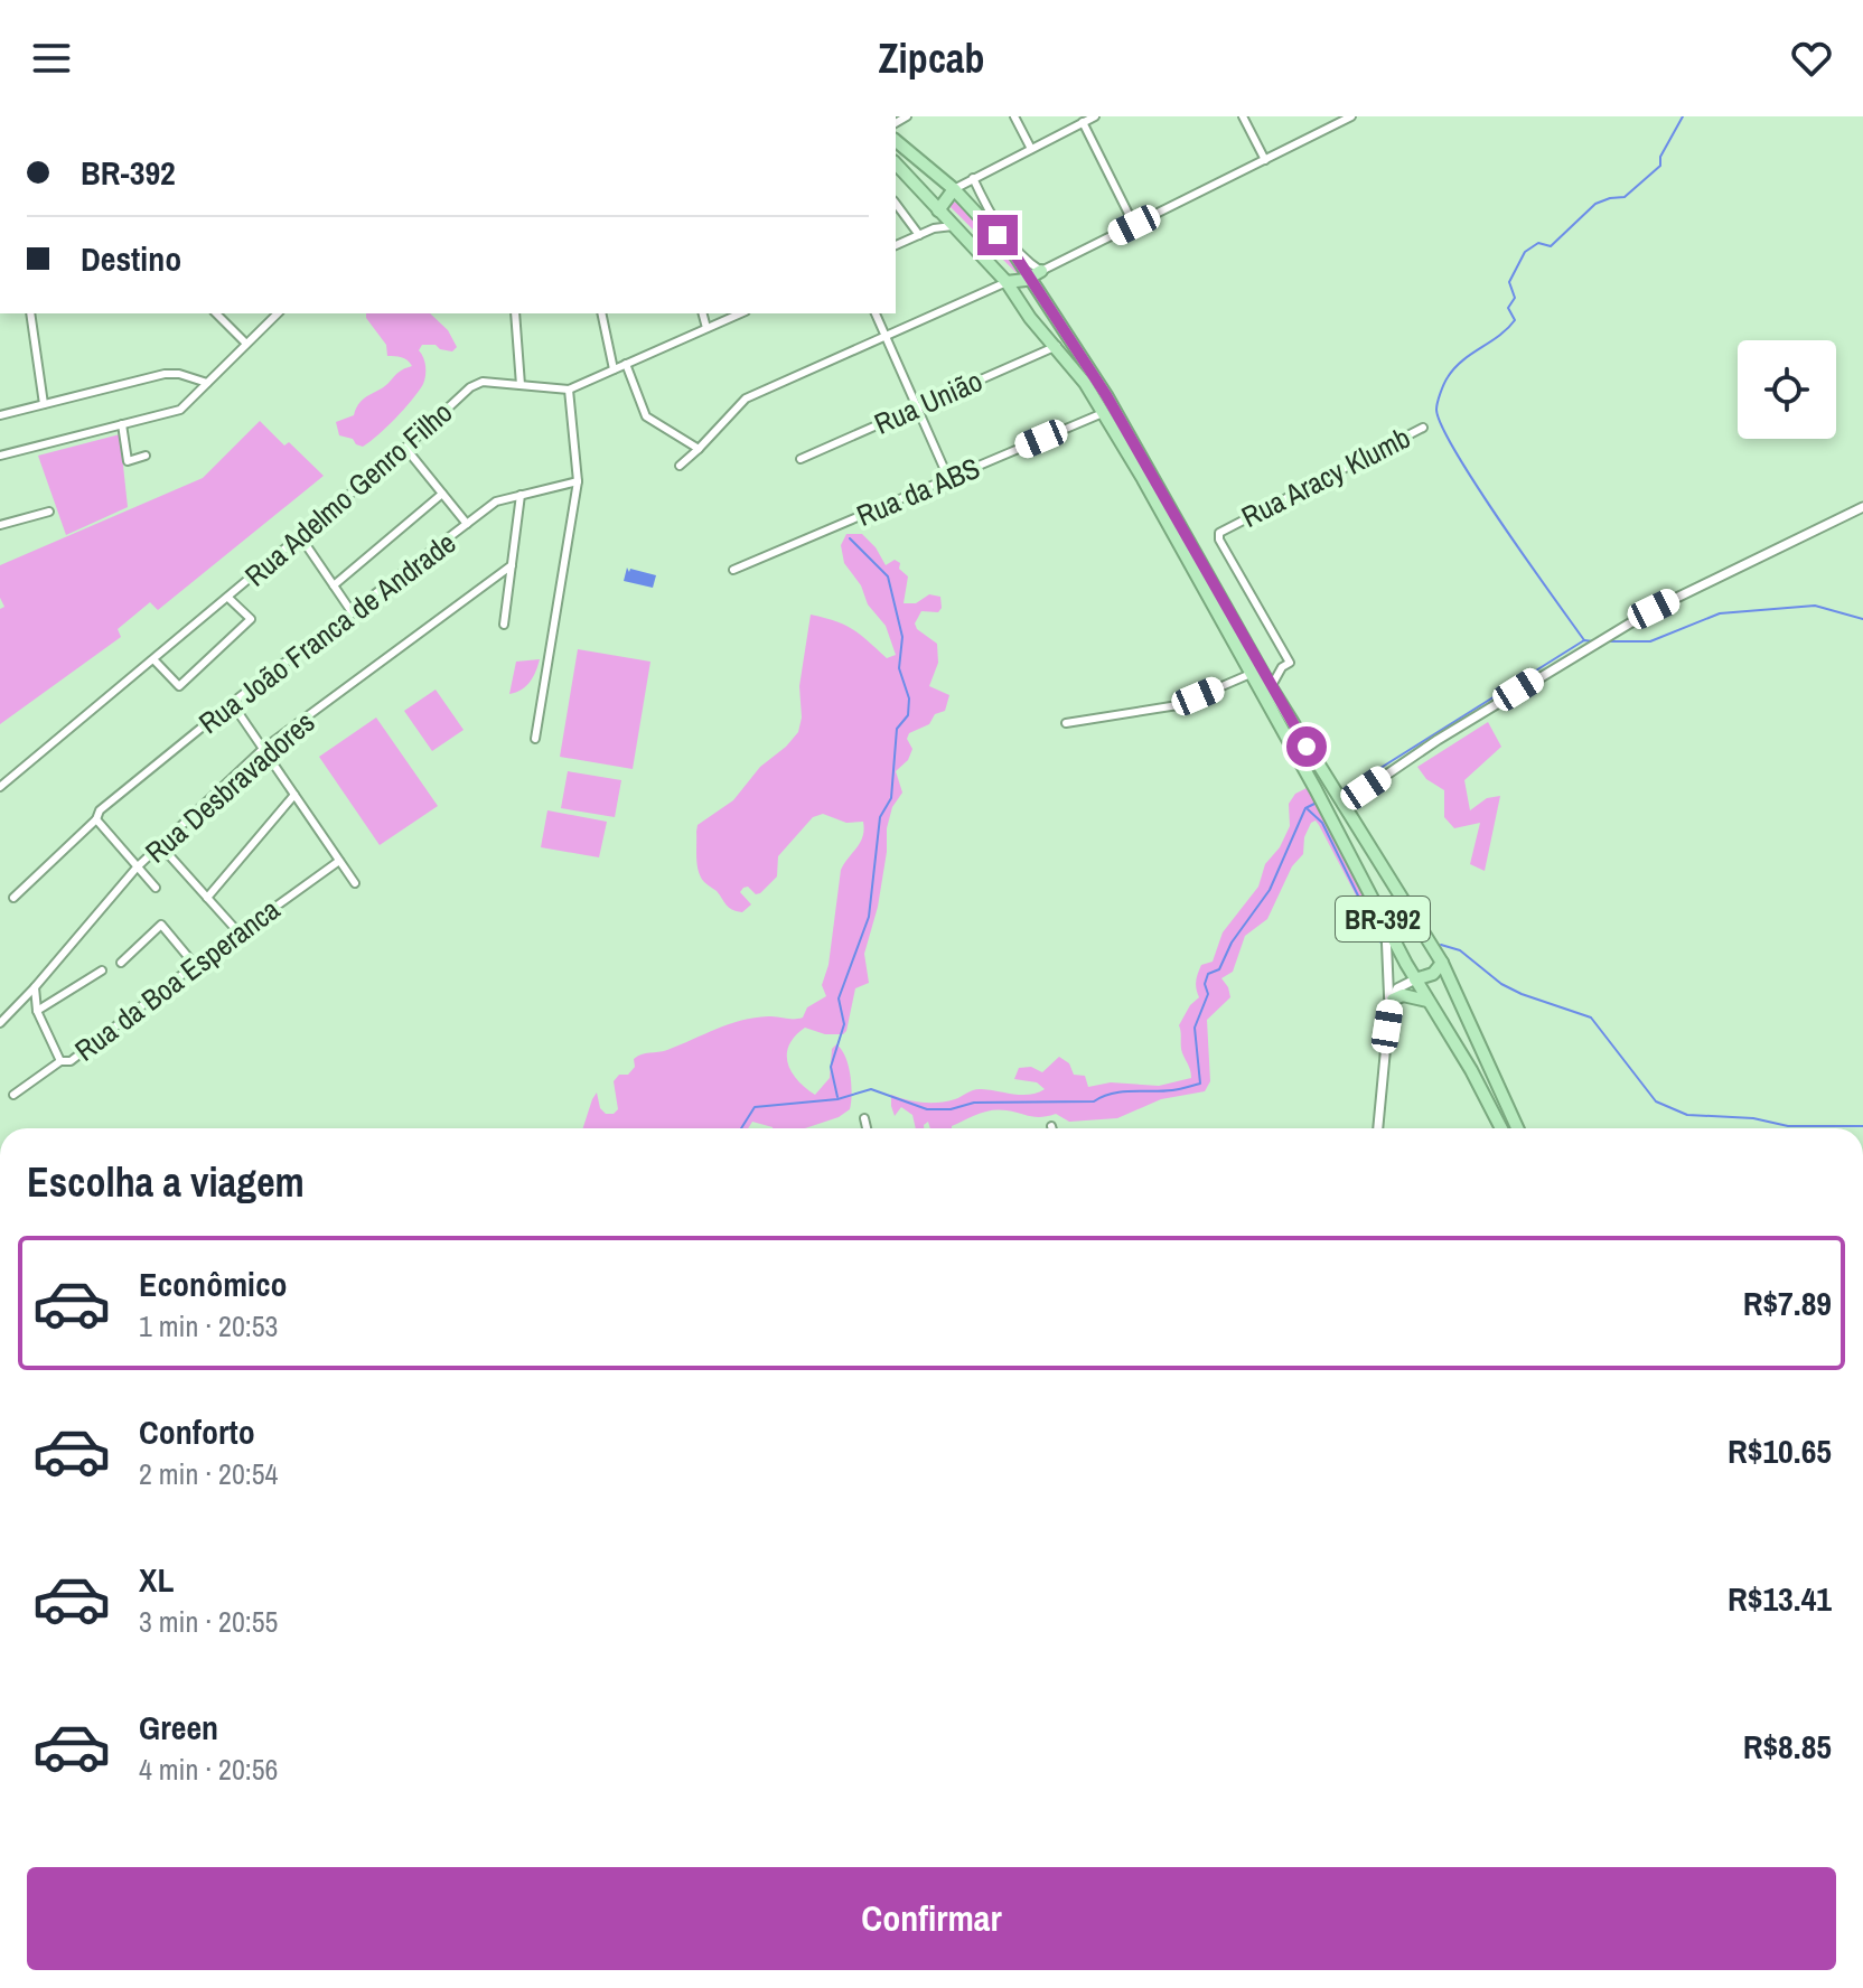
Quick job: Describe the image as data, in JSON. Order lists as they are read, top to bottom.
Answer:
{
  "streets": {
    "highway": ["BR-392"],
    "street": [
      "Rua União",
      "Rua Aracy Klumb",
      "Rua da ABS",
      "Rua Adelmo Genro Filho",
      "Rua João Franca de Andrade",
      "Rua Desbravadores",
      "Rua da Boa Esperanca"
    ]
  },
  "crossings": [
    ["Rua União", "BR-392"],
    ["Rua da ABS", "BR-392"]
  ],
  "page": {
    "header": "Zipcab",
    "banner": ["BR-392", "Destino"],
    "heading": "Escolha a viagem",
    "list": [
      {
        "name": "Econômico",
        "note": "1 min · 20:53",
        "value": "R$7.89"
      },
      {
        "name": "Conforto",
        "note": "2 min · 20:54",
        "value": "R$10.65"
      },
      {
        "name": "XL",
        "note": "3 min · 20:55",
        "value": "R$13.41"
      },
      {
        "name": "Green",
        "note": "4 min · 20:56",
        "value": "R$8.85"
      }
    ],
    "buttons": "Confirmar"
  }
}
